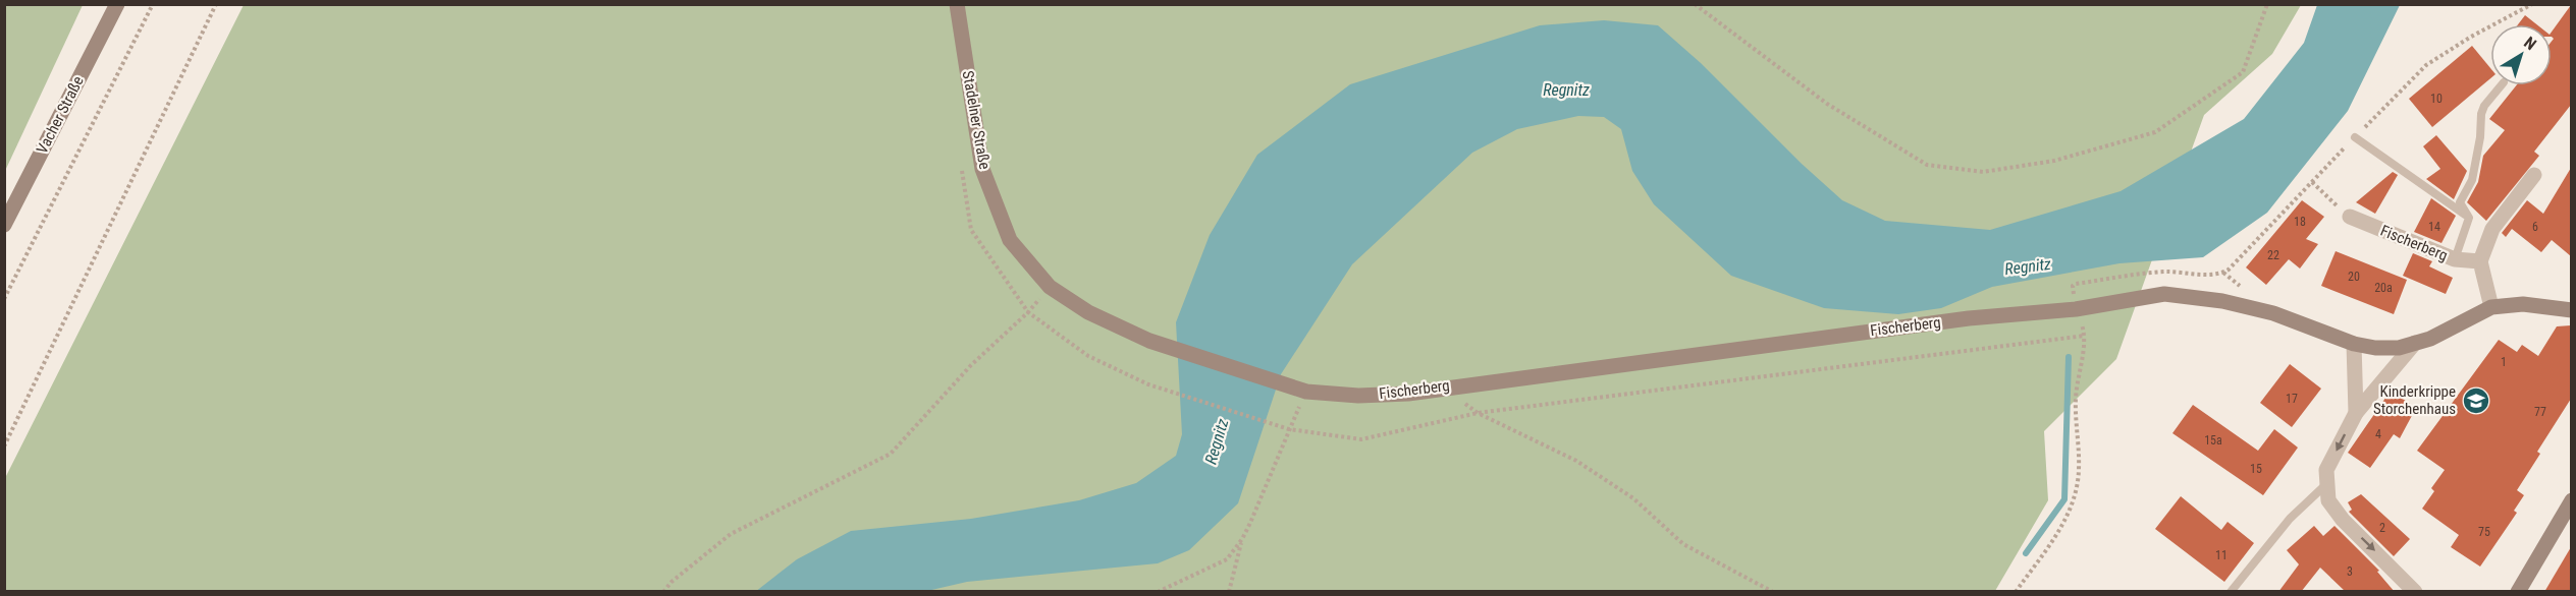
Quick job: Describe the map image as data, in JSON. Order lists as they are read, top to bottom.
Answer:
{
  "streets": {
    "main road": ["Vacher Straße", "Stadelner Straße", "Fischerberg"]
  },
  "crossings": [
    ["Stadelner Straße", "Fischerberg"]
  ],
  "water": ["Regnitz"],
  "places": {
    "school or university": ["Kinderkrippe Storchenhaus"]
  },
  "house_numbers": [
    "10",
    "18",
    "14",
    "6",
    "22",
    "20",
    "20a",
    "1",
    "17",
    "77",
    "4",
    "15a",
    "15",
    "2",
    "75",
    "11",
    "3"
  ],
  "north": "top right"
}
